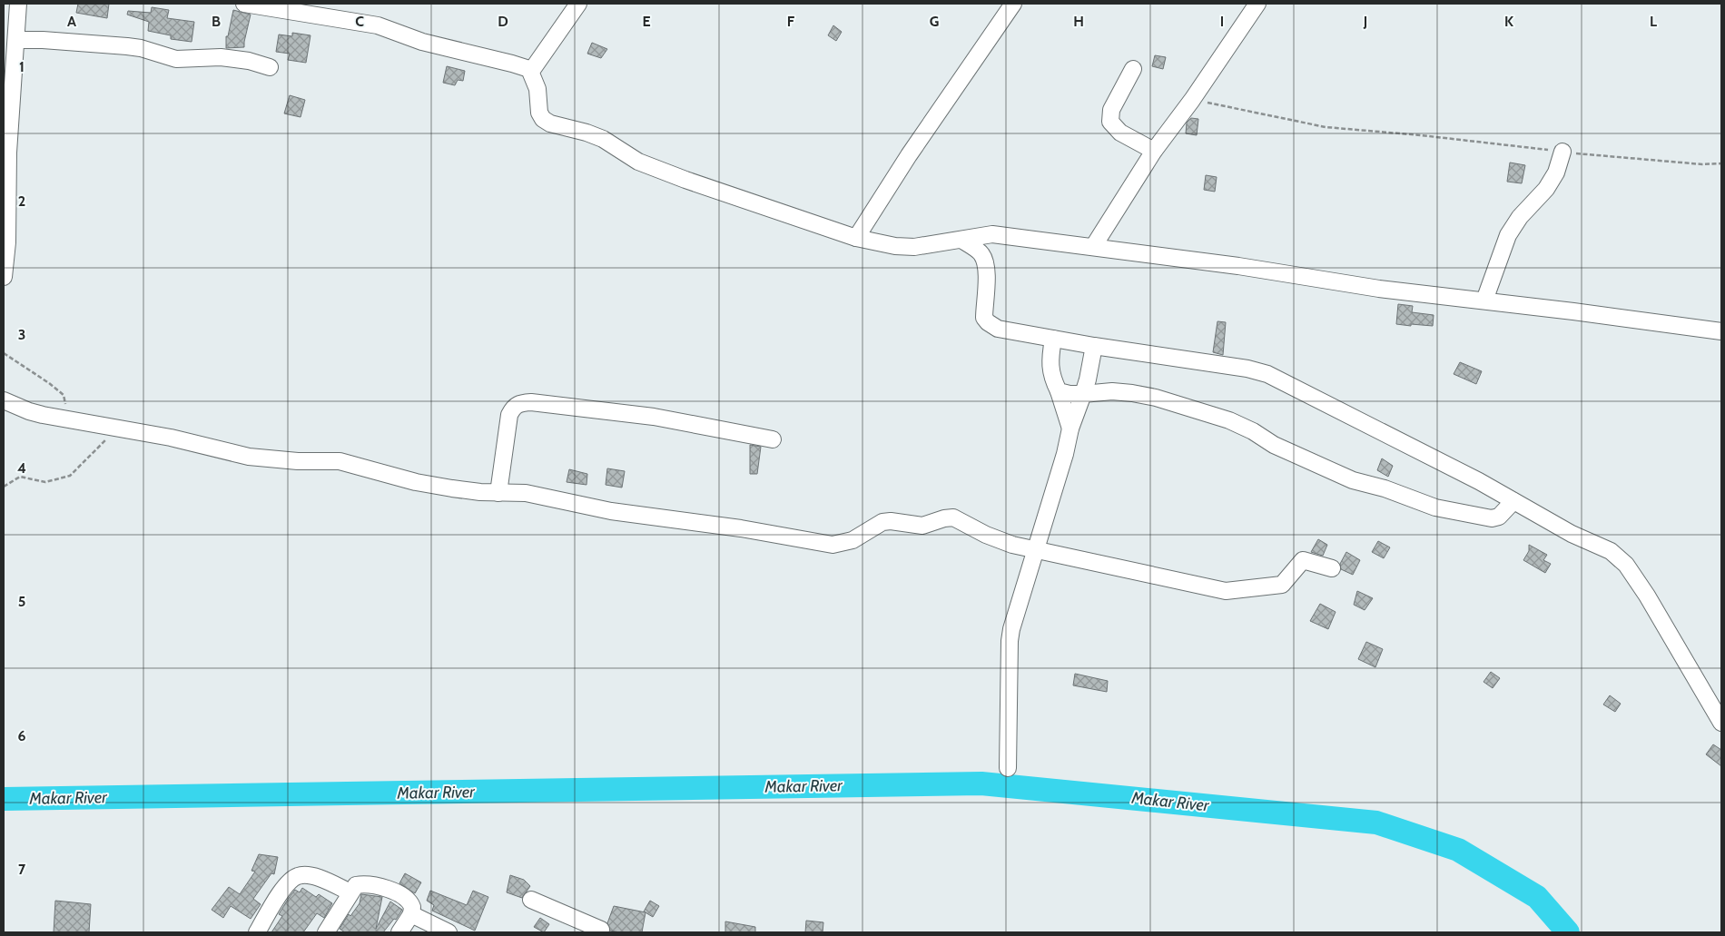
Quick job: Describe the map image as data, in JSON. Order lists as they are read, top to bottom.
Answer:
{
  "water": ["Makar River"],
  "grid": {
    "columns": [
      "A",
      "B",
      "C",
      "D",
      "E",
      "F",
      "G",
      "H",
      "I",
      "J",
      "K",
      "L"
    ],
    "rows": [
      "1",
      "2",
      "3",
      "4",
      "5",
      "6",
      "7"
    ]
  }
}
